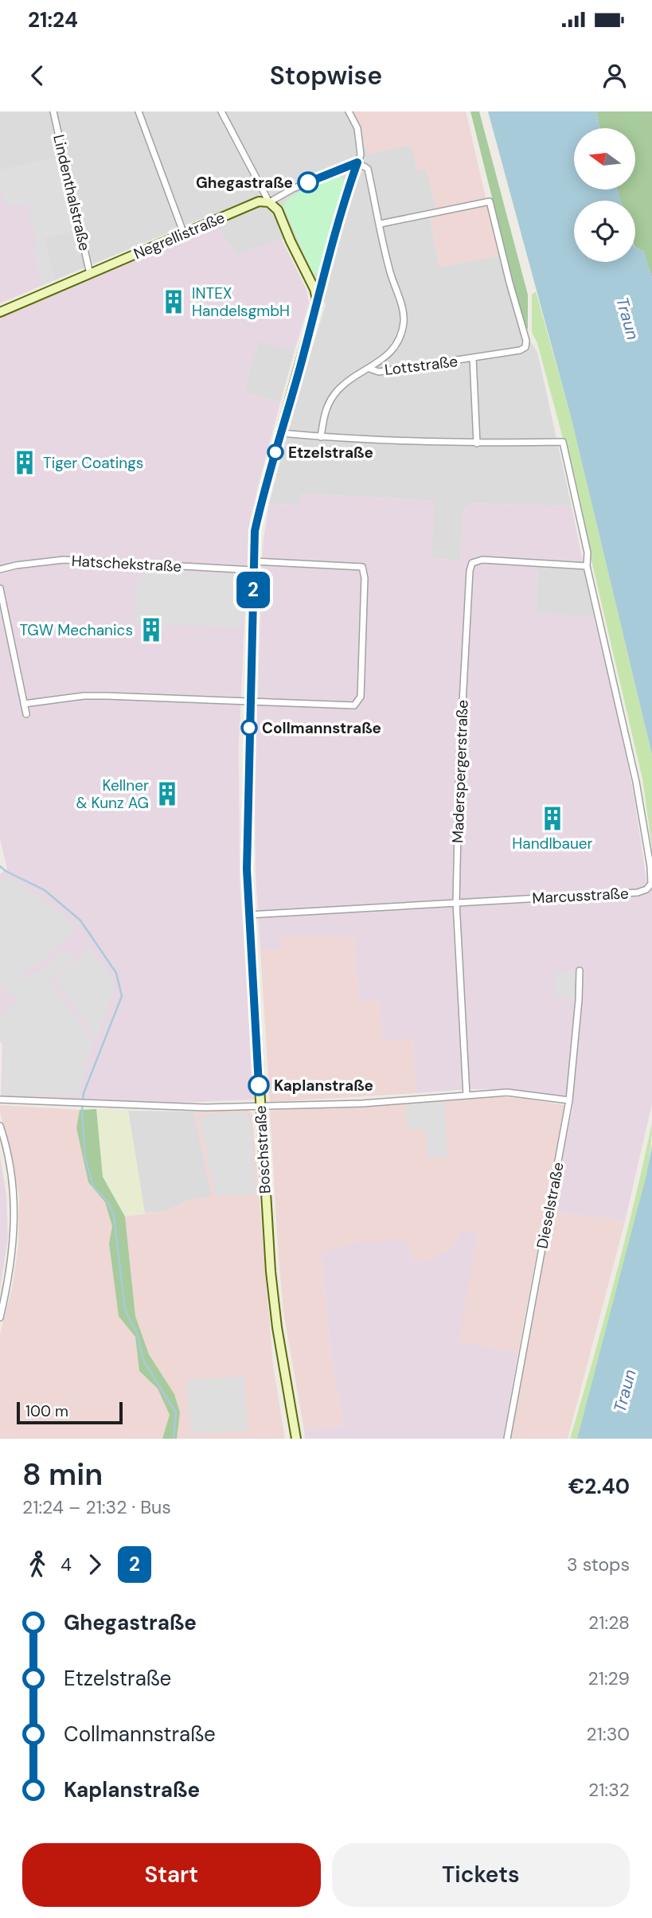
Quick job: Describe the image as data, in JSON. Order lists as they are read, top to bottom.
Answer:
{
  "streets": {
    "main road": ["Negrellistraße", "Boschstraße"],
    "street": [
      "Lindenthalstraße",
      "Lottstraße",
      "Hatschekstraße",
      "Maderspergerstraße",
      "Marcusstraße",
      "Dieselstraße"
    ]
  },
  "crossings": [
    ["Lindenthalstraße", "Negrellistraße"],
    ["Negrellistraße", "Boschstraße"],
    ["Hatschekstraße", "Boschstraße"],
    ["Maderspergerstraße", "Marcusstraße"],
    ["Marcusstraße", "Boschstraße"]
  ],
  "water": ["Traun"],
  "places": {
    "other": [
      "Ghegastraße",
      "Etzelstraße",
      "Collmannstraße",
      "Kaplanstraße"
    ],
    "building": [
      "INTEX HandelsgmbH",
      "Tiger Coatings",
      "TGW Mechanics",
      "Kellner & Kunz AG",
      "Handlbauer"
    ]
  },
  "lines": ["bus line 2"],
  "scale_bar": "100 m",
  "north": "left",
  "page": {
    "status": "21:24",
    "header": "Stopwise",
    "on_map": "2",
    "scale": "100 m",
    "heading": ["8 min", "21:24 – 21:32 · Bus", "€2.40"],
    "legs": ["4", "2", "3 stops"],
    "list": [
      {
        "name": "Ghegastraße",
        "value": "21:28"
      },
      {
        "name": "Etzelstraße",
        "value": "21:29"
      },
      {
        "name": "Collmannstraße",
        "value": "21:30"
      },
      {
        "name": "Kaplanstraße",
        "value": "21:32"
      }
    ],
    "buttons": ["Start", "Tickets"]
  }
}
